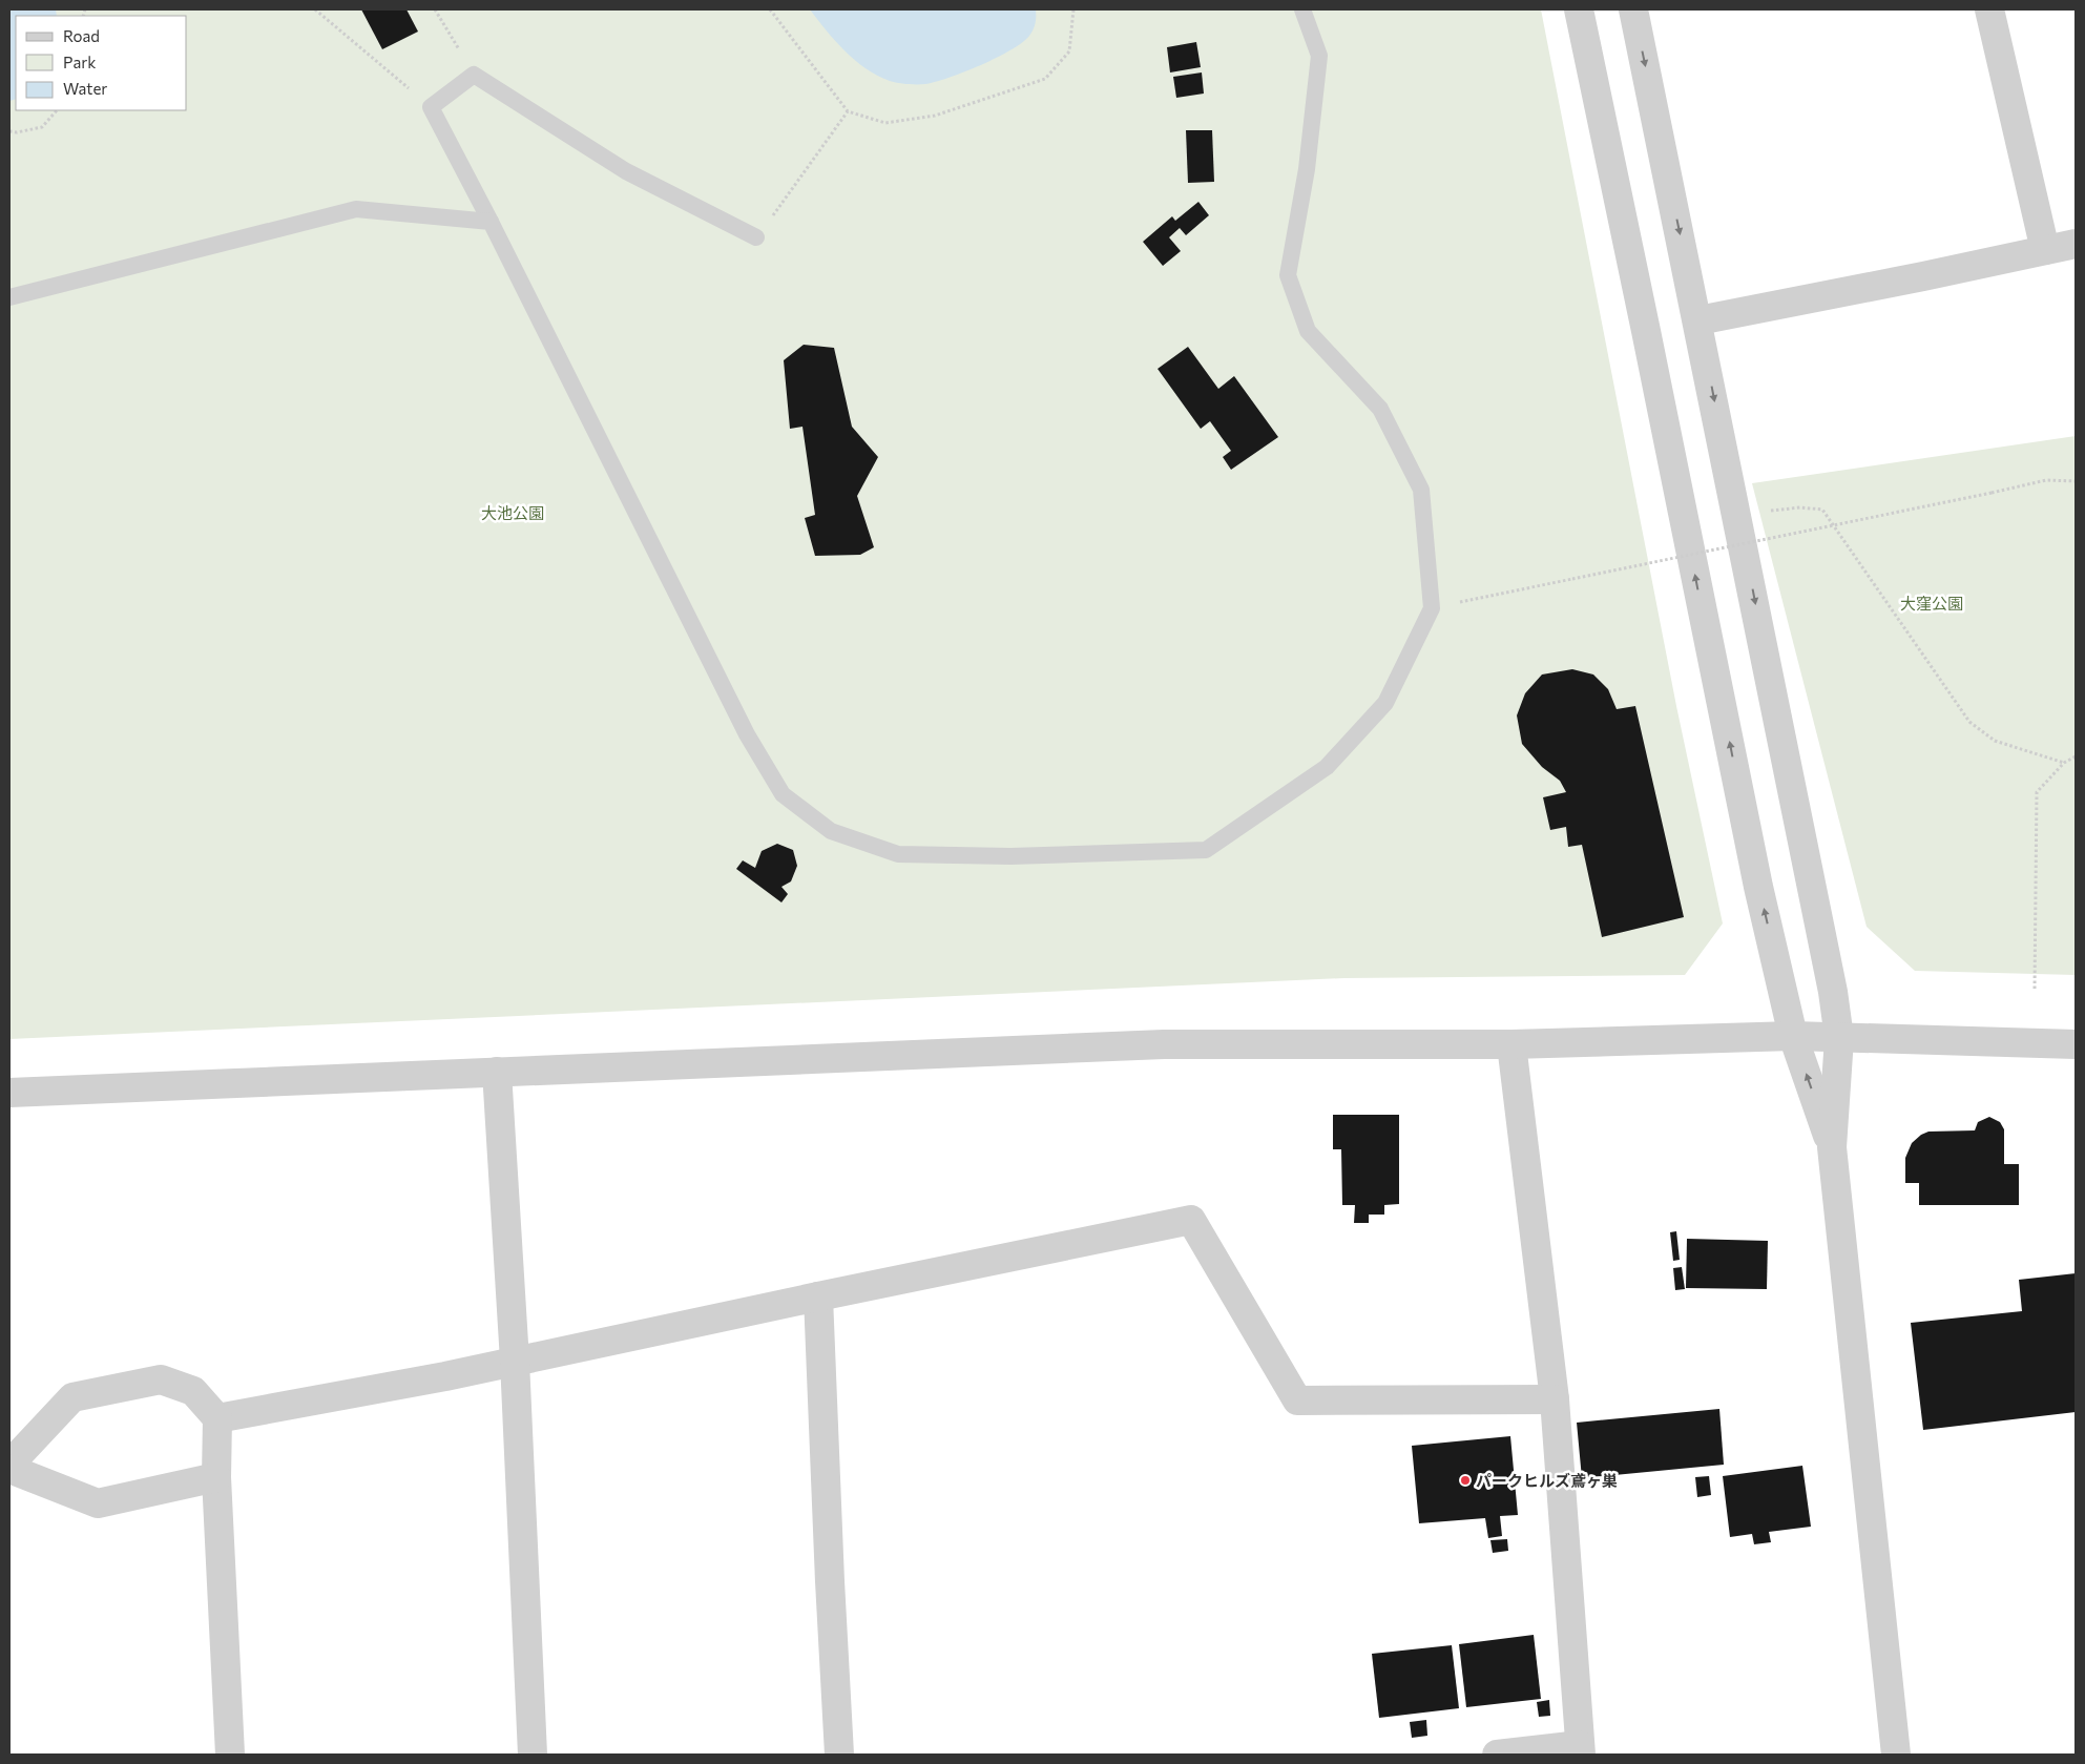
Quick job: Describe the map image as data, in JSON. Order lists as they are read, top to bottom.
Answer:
{
  "parks": ["大池公園", "大窪公園"],
  "places": ["パークヒルズ鳶ヶ巣"],
  "legend": ["Road", "Park", "Water"]
}
